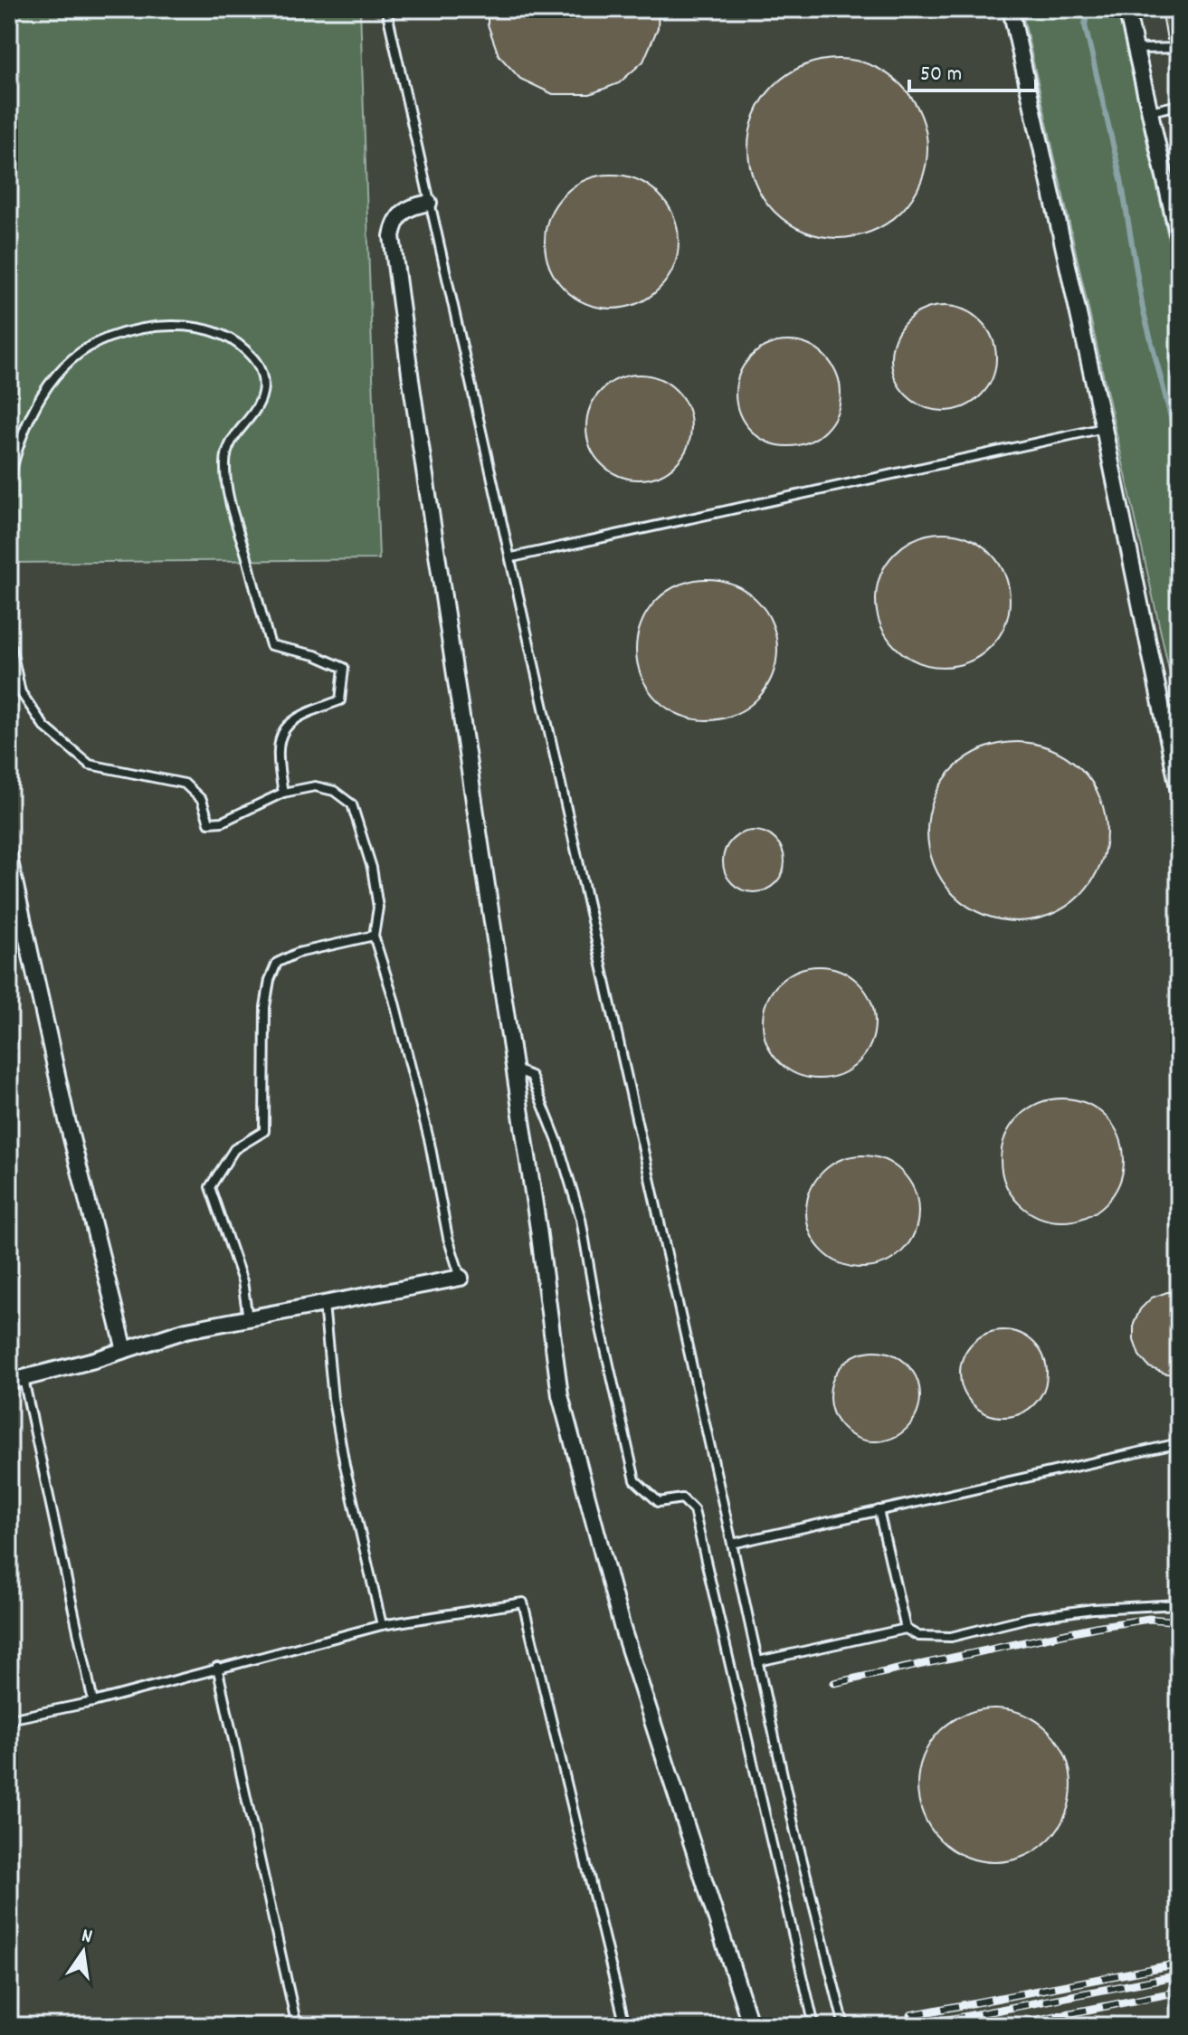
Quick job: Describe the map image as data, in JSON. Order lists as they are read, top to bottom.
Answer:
{
  "scale_bar": "50 m",
  "north": "top"
}
